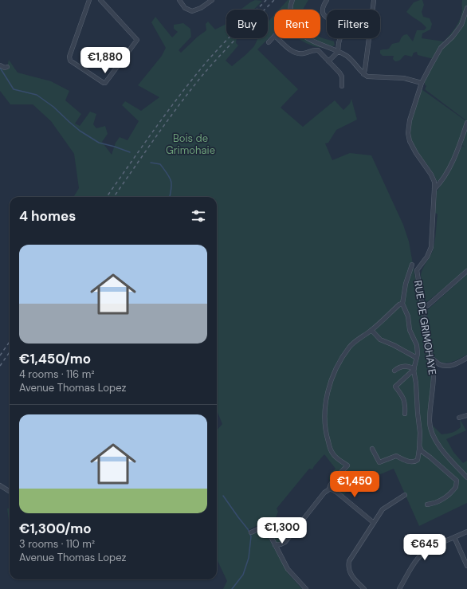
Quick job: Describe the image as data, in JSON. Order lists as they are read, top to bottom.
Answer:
{
  "streets": {
    "street": ["RUE DE GRIMOHAYE"]
  },
  "parks": ["Bois de Grimohaie"],
  "page": {
    "chip": ["Buy", "Rent", "Filters"],
    "price": [
      "€1,880",
      "€1,450",
      "€1,300",
      "€645"
    ],
    "heading": "4 homes",
    "list": [
      {
        "name": "€1,450/mo",
        "note": "4 rooms · 116 m² · Avenue Thomas Lopez"
      },
      {
        "name": "€1,300/mo",
        "note": "3 rooms · 110 m² · Avenue Thomas Lopez"
      }
    ]
  }
}
